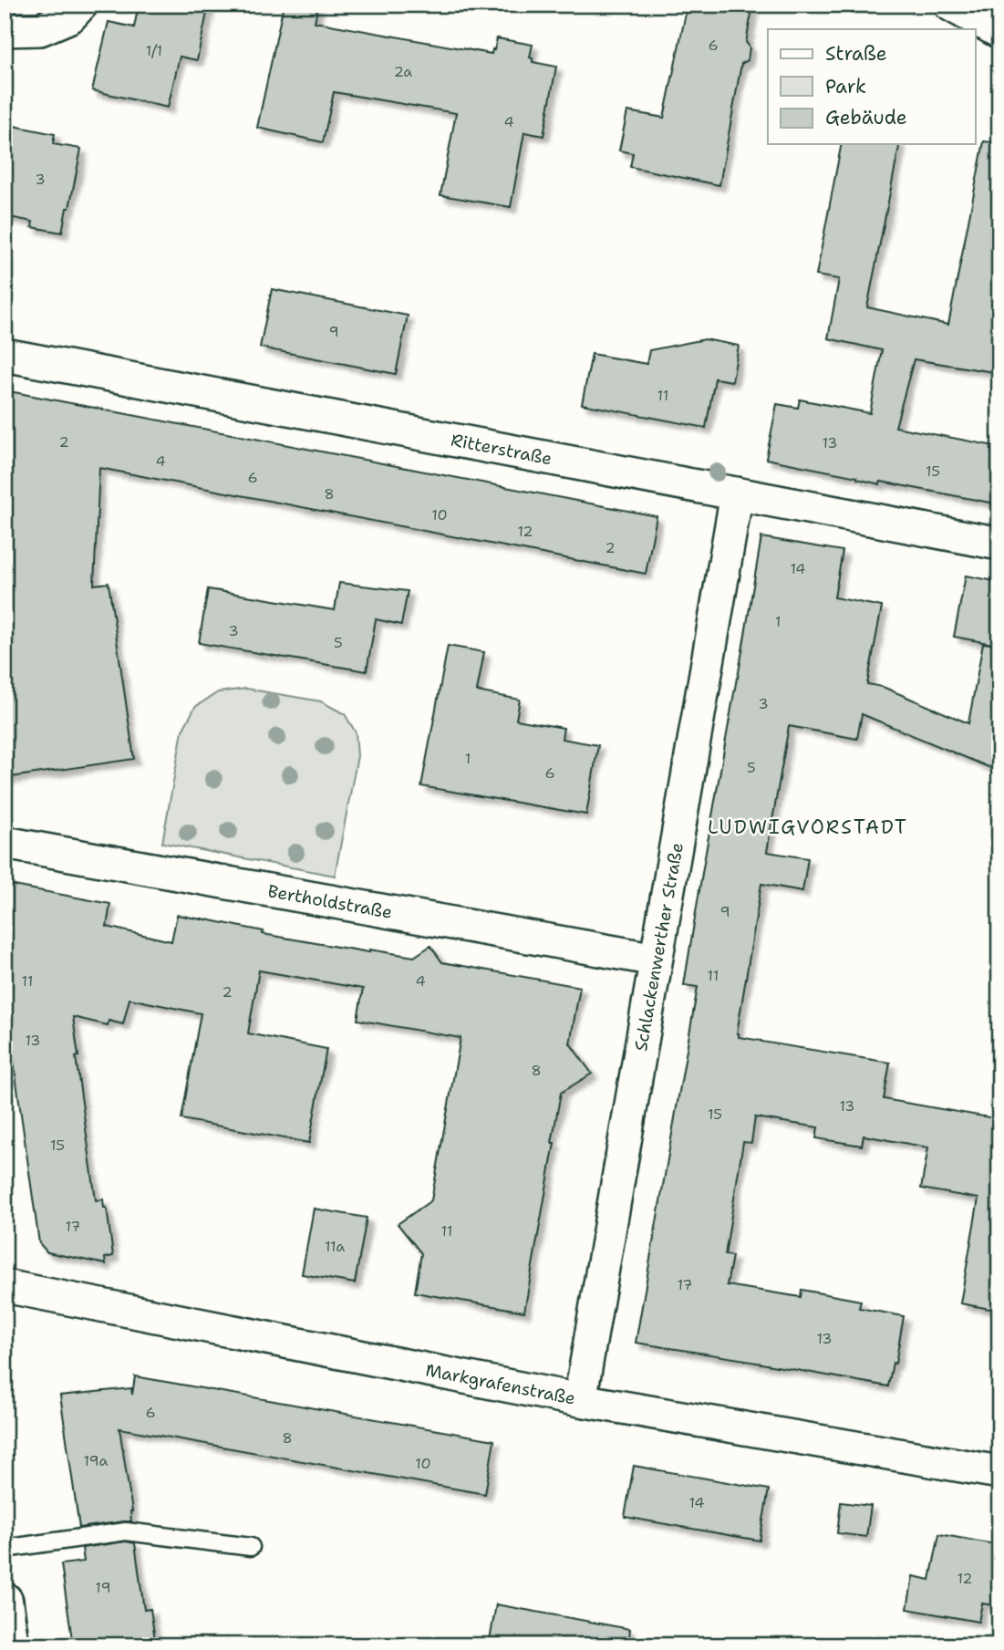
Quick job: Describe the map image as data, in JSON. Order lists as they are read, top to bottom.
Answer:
{
  "streets": {
    "street": [
      "Ritterstraße",
      "Bertholdstraße",
      "Schlackenwerther Straße",
      "Markgrafenstraße"
    ]
  },
  "crossings": [
    ["Ritterstraße", "Schlackenwerther Straße"],
    ["Bertholdstraße", "Schlackenwerther Straße"],
    ["Schlackenwerther Straße", "Markgrafenstraße"]
  ],
  "districts": ["LUDWIGVORSTADT"],
  "house_numbers": [
    "6",
    "1/1",
    "2a",
    "4",
    "3",
    "9",
    "11",
    "2",
    "13",
    "4",
    "15",
    "6",
    "8",
    "10",
    "12",
    "2",
    "14",
    "1",
    "3",
    "5",
    "3",
    "1",
    "5",
    "6",
    "9",
    "11",
    "11",
    "4",
    "2",
    "13",
    "8",
    "13",
    "15",
    "15",
    "17",
    "11",
    "11a",
    "17",
    "13",
    "6",
    "8",
    "19a",
    "10",
    "14",
    "12",
    "19"
  ],
  "legend": ["Straße", "Park", "Gebäude"]
}
